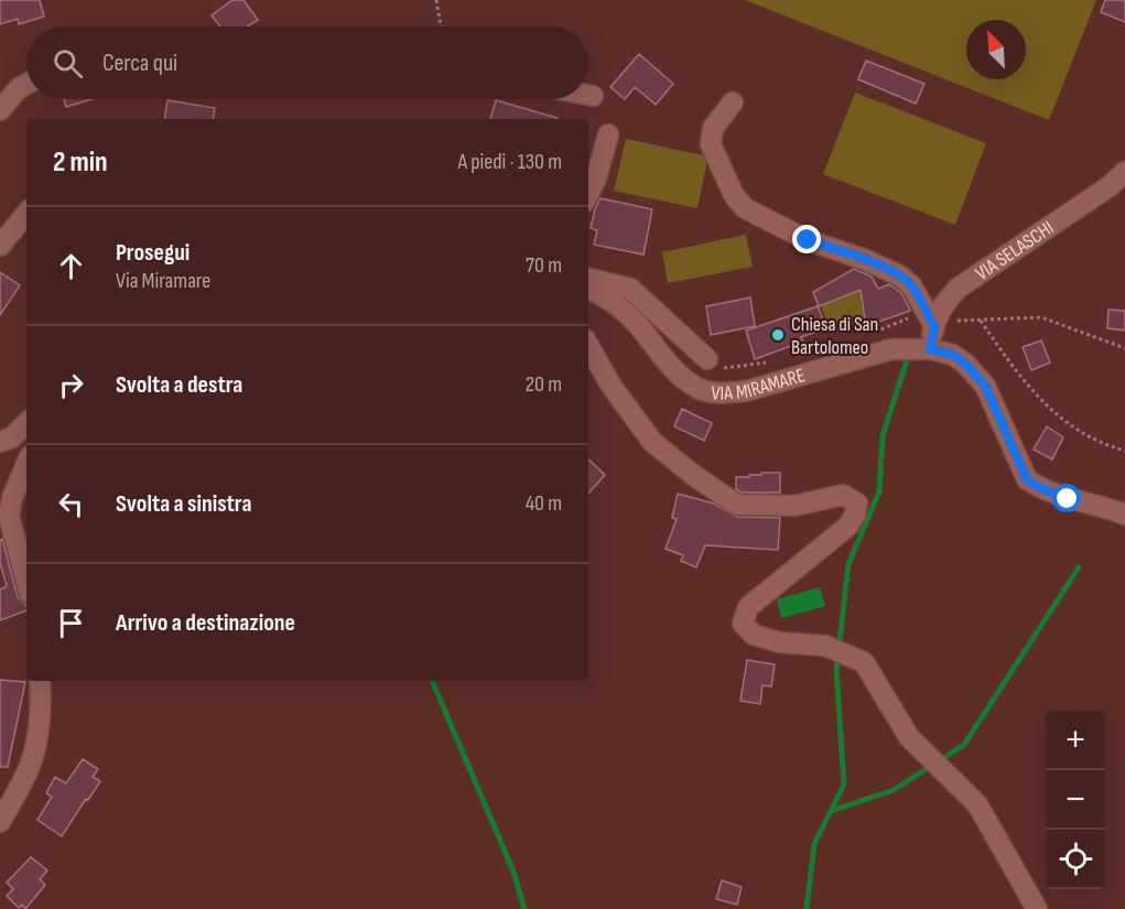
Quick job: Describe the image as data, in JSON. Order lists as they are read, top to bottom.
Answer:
{
  "streets": {
    "street": ["VIA SELASCHI", "VIA MIRAMARE"]
  },
  "crossings": [
    ["VIA SELASCHI", "VIA MIRAMARE"]
  ],
  "places": ["Chiesa di San Bartolomeo"],
  "north": "top left",
  "page": {
    "search": "Cerca qui",
    "heading": ["2 min", "A piedi · 130 m"],
    "list": [
      ["Prosegui", "Via Miramare", "70 m"],
      ["Svolta a destra", "20 m"],
      ["Svolta a sinistra", "40 m"],
      "Arrivo a destinazione"
    ],
    "map_buttons": ["+", "−"]
  }
}
